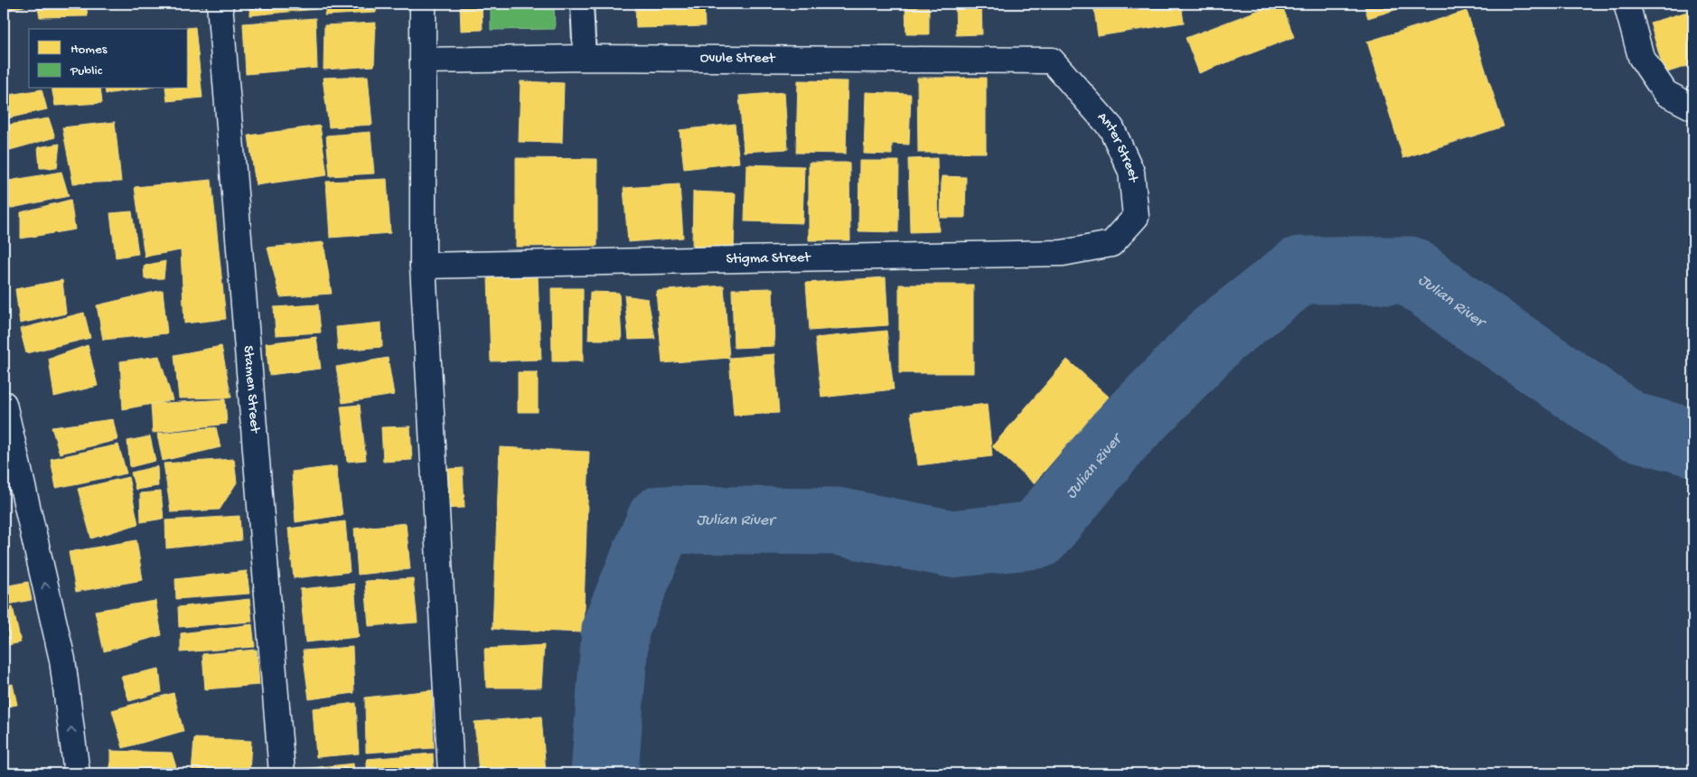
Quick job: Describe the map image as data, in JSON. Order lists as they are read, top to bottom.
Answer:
{
  "streets": {
    "street": [
      "Ovule Street",
      "Anter Street",
      "Stigma Street",
      "Stamen Street"
    ]
  },
  "crossings": [
    ["Ovule Street", "Anter Street"],
    ["Anter Street", "Stigma Street"]
  ],
  "water": ["Julian River"],
  "legend": ["Homes", "Public"]
}
